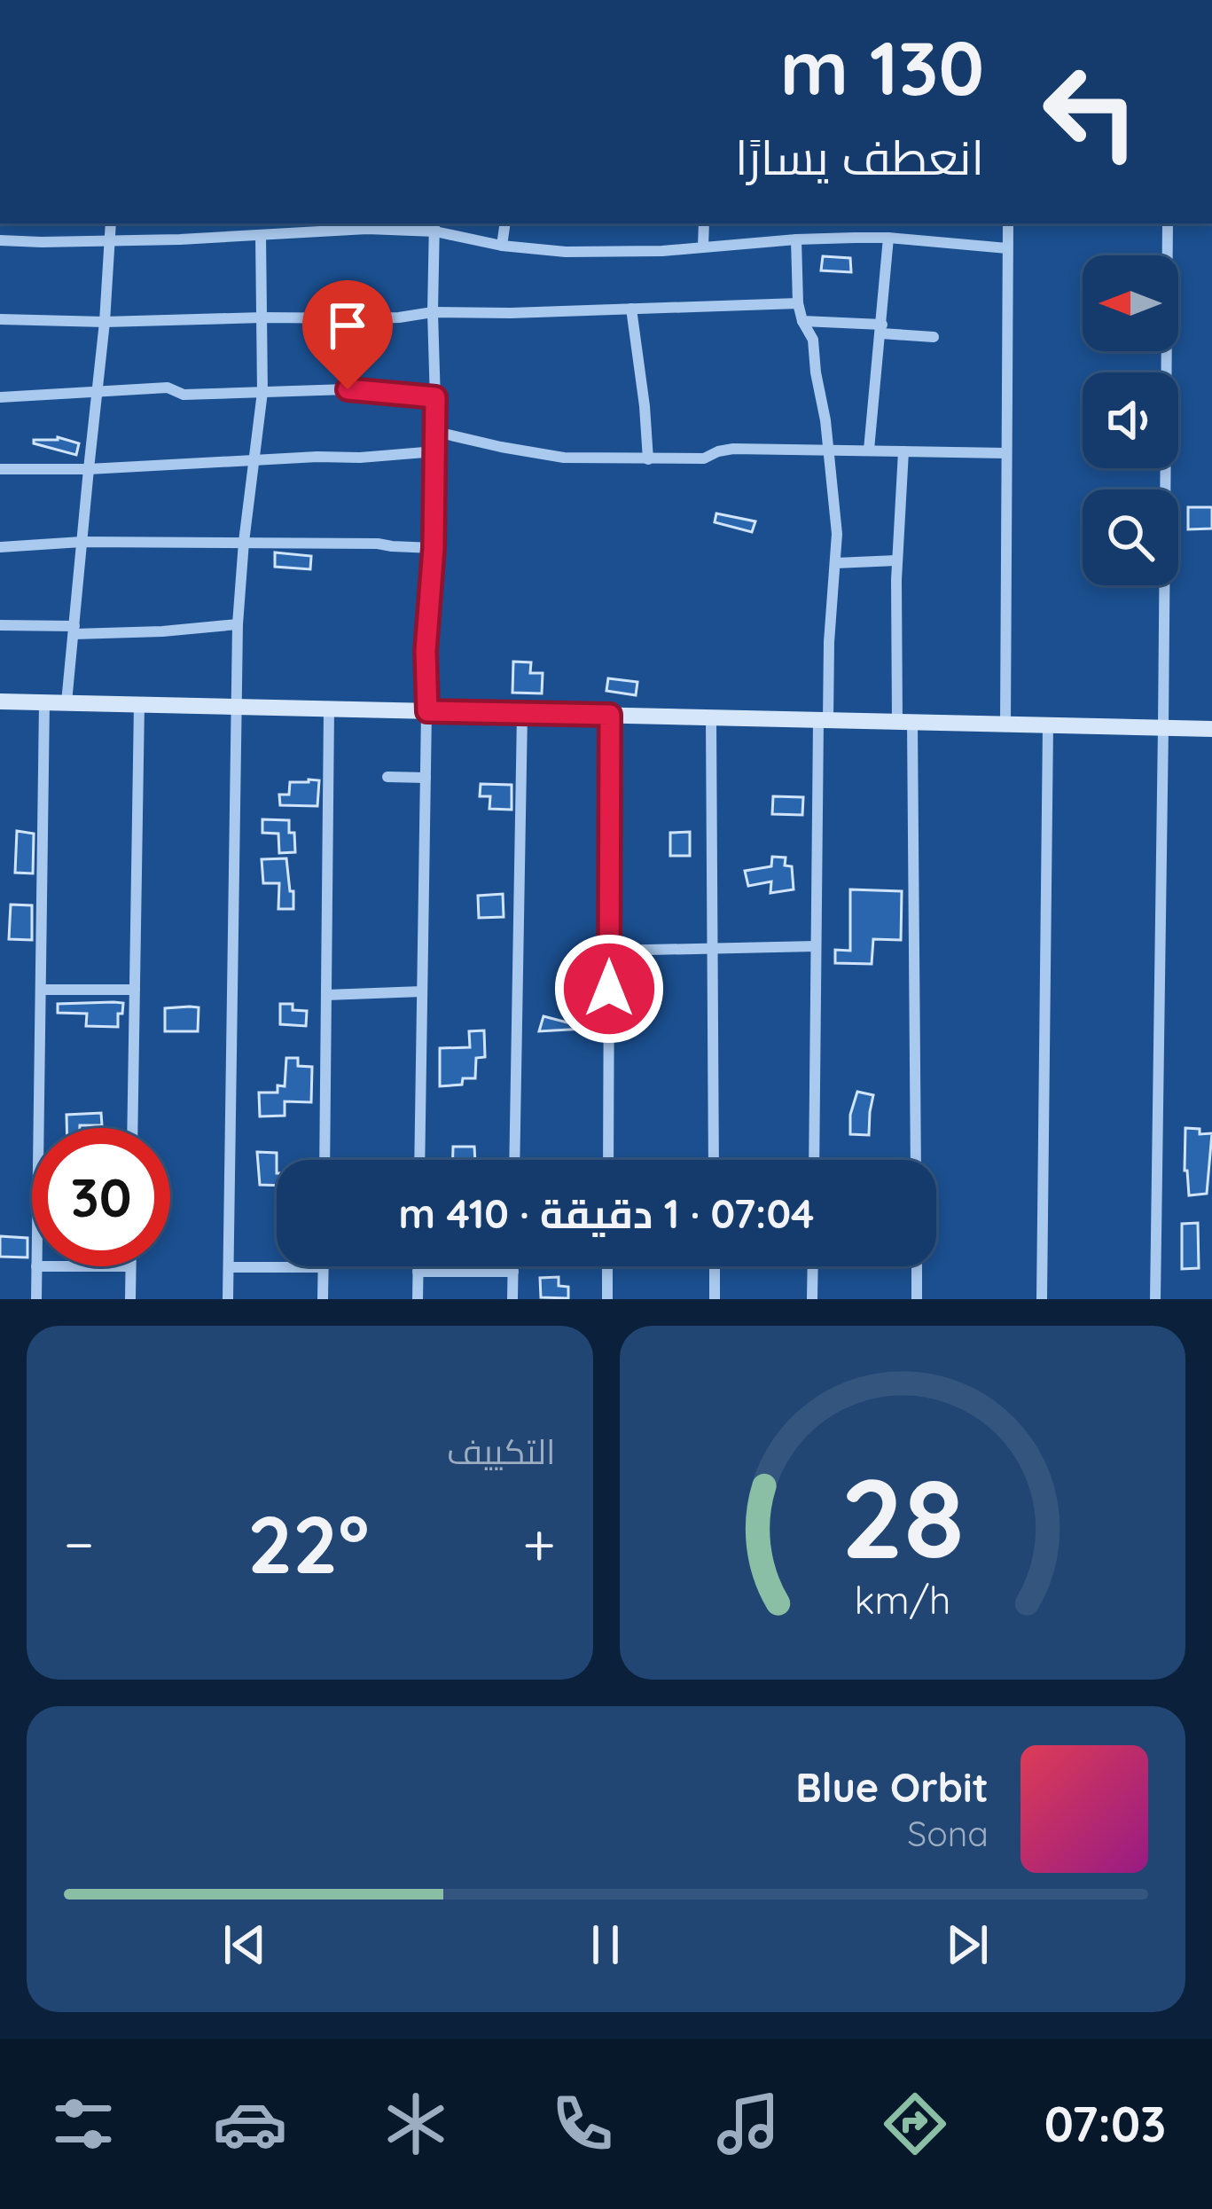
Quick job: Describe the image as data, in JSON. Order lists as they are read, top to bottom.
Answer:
{
  "north": "left",
  "page": {
    "turn": ["130 m", "انعطف يسارًا"],
    "limit": "30",
    "trip": "07:04 · 1 دقيقة · 410 m",
    "tile": "التكييف",
    "heat": ["−", "22°", "+"],
    "song": ["Blue Orbit", "Sona"],
    "tabs": "07:03",
    "gauge": ["28", "km/h"]
  }
}
